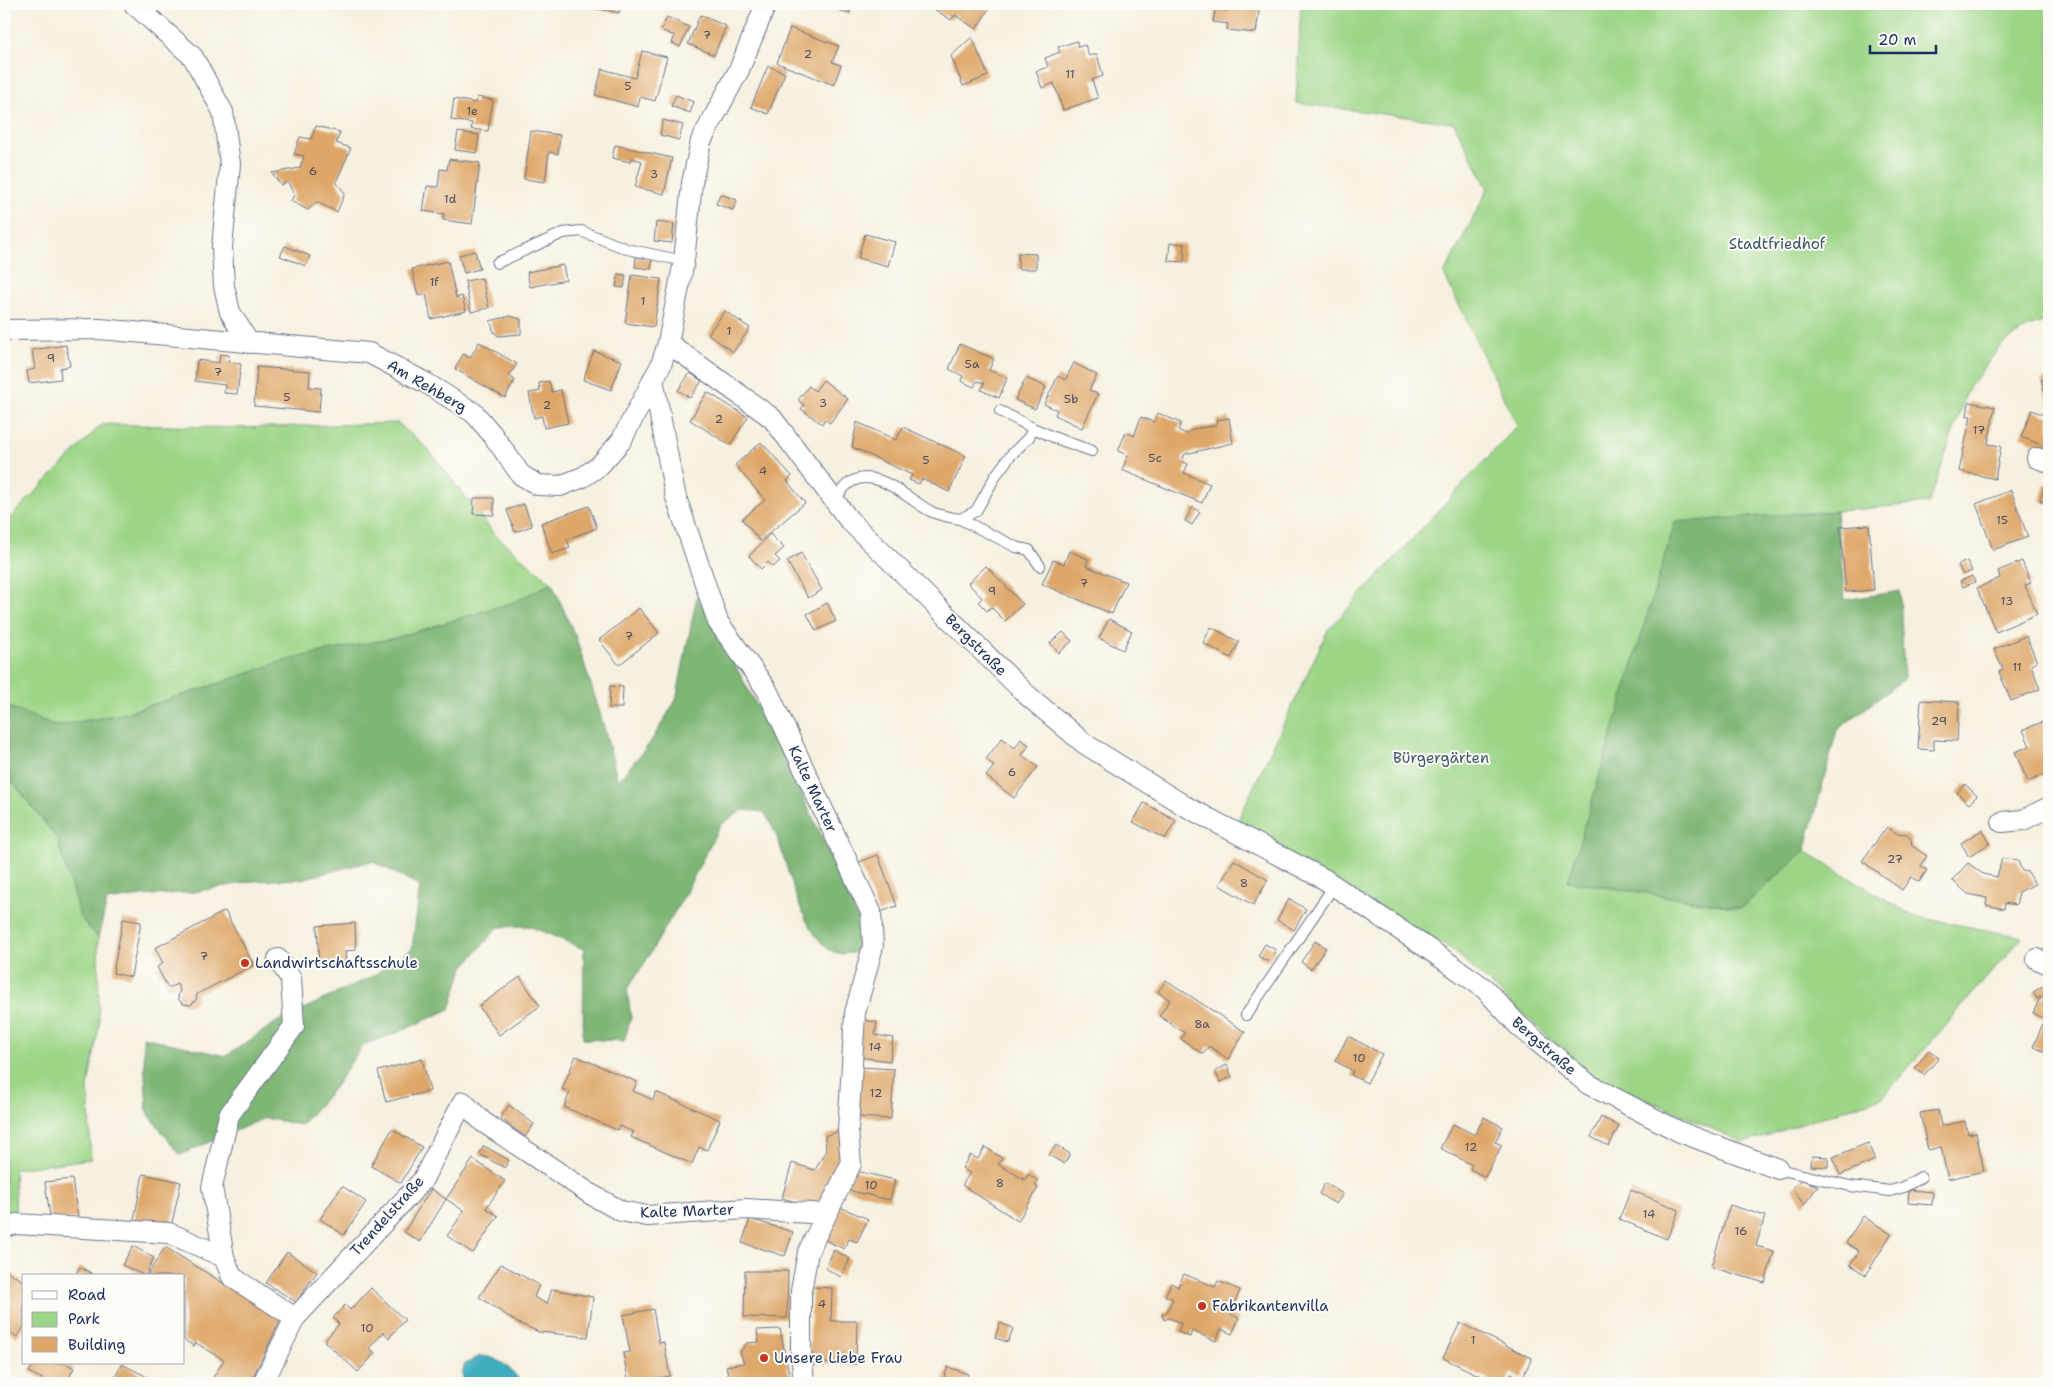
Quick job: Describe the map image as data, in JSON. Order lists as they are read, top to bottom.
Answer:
{
  "streets": {
    "street": [
      "Am Rehberg",
      "Bergstraße",
      "Kalte Marter",
      "Trendelstraße"
    ]
  },
  "crossings": [
    ["Am Rehberg", "Bergstraße"],
    ["Am Rehberg", "Kalte Marter"],
    ["Kalte Marter", "Trendelstraße"]
  ],
  "parks": ["Stadtfriedhof", "Bürgergärten"],
  "places": ["Landwirtschaftsschule", "Fabrikantenvilla", "Unsere Liebe Frau"],
  "house_numbers": [
    "7",
    "2",
    "11",
    "5",
    "1e",
    "6",
    "3",
    "1d",
    "1f",
    "1",
    "1",
    "9",
    "5a",
    "7",
    "5",
    "5b",
    "3",
    "2",
    "2",
    "17",
    "5c",
    "5",
    "4",
    "15",
    "7",
    "9",
    "13",
    "7",
    "11",
    "29",
    "6",
    "27",
    "8",
    "7",
    "8a",
    "14",
    "10",
    "12",
    "12",
    "8",
    "10",
    "14",
    "16",
    "4",
    "10",
    "1"
  ],
  "legend": ["Road", "Park", "Building"],
  "scale_bar": "20 m"
}
